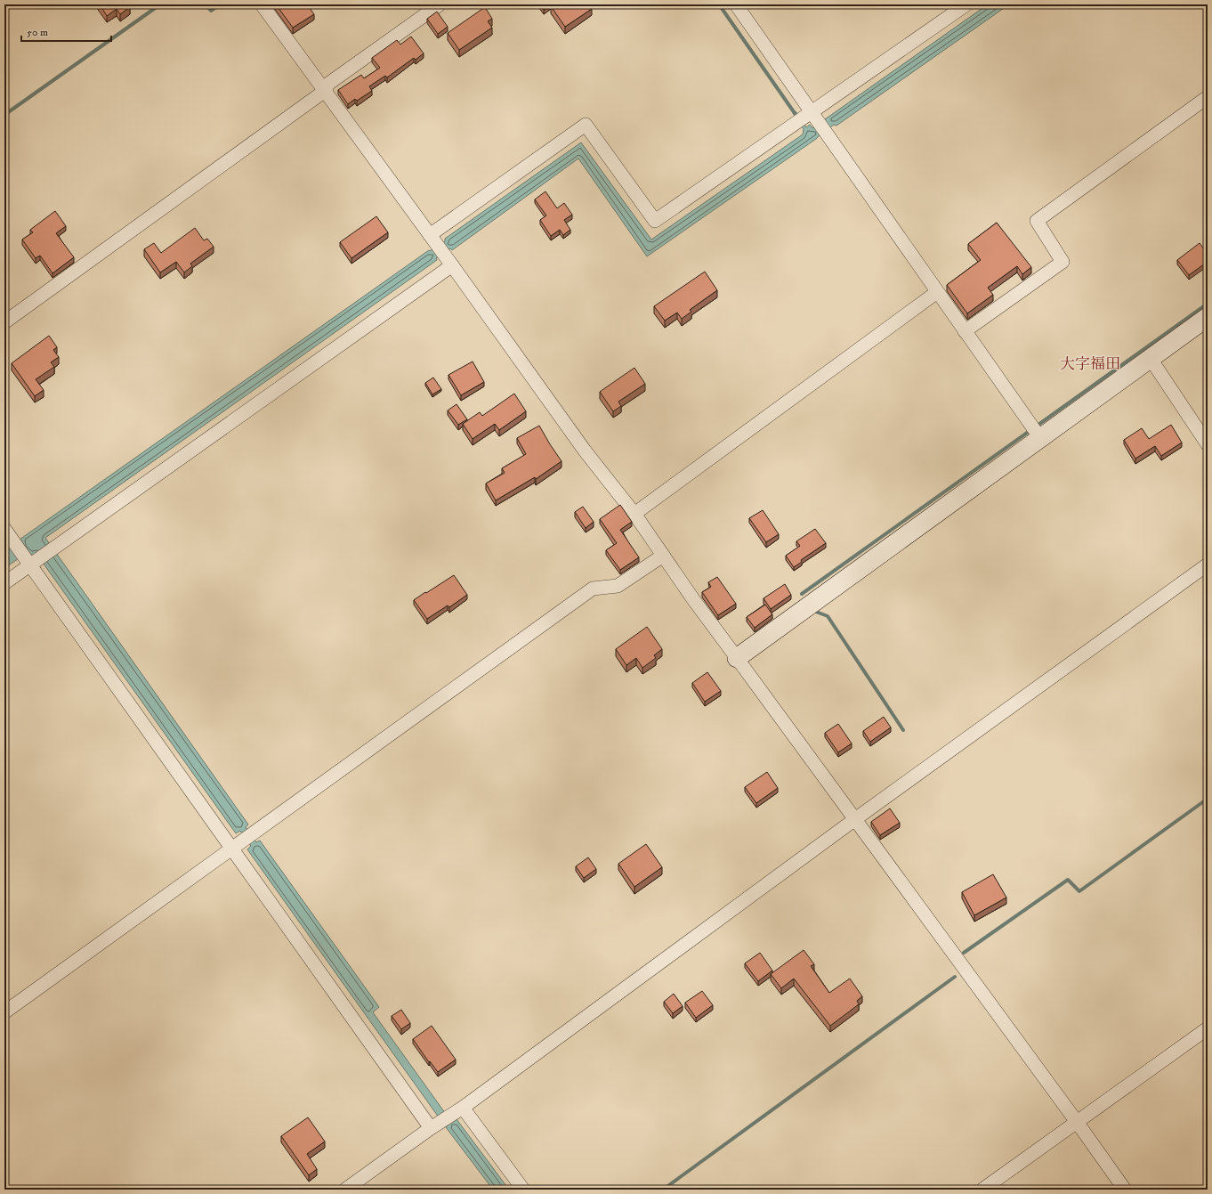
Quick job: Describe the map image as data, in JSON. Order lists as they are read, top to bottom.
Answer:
{
  "districts": ["大字福田"],
  "scale_bar": "50 m"
}
